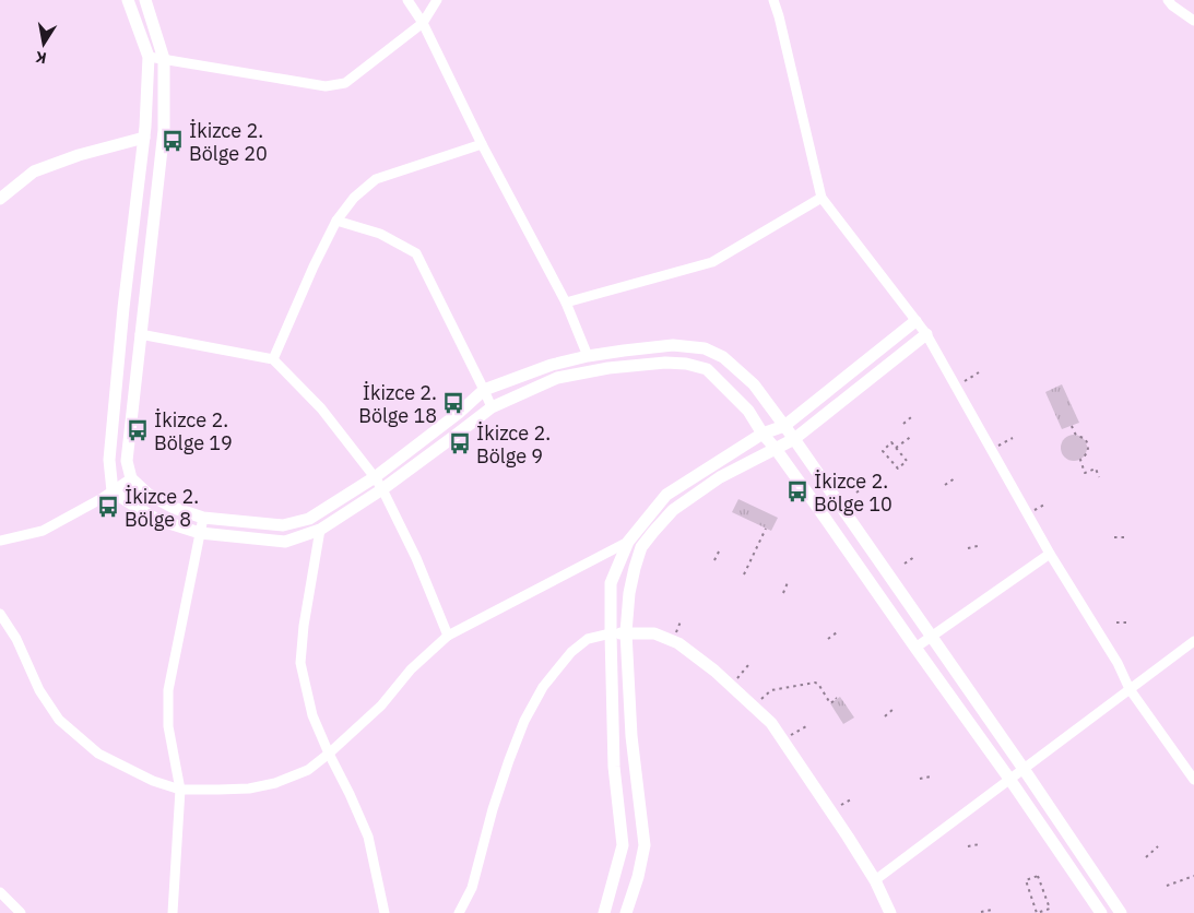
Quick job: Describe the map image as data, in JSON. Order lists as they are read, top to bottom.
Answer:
{
  "places": {
    "bus stop": [
      "İkizce 2. Bölge 20",
      "İkizce 2. Bölge 18",
      "İkizce 2. Bölge 19",
      "İkizce 2. Bölge 9",
      "İkizce 2. Bölge 10",
      "İkizce 2. Bölge 8"
    ]
  },
  "north": "bottom"
}
